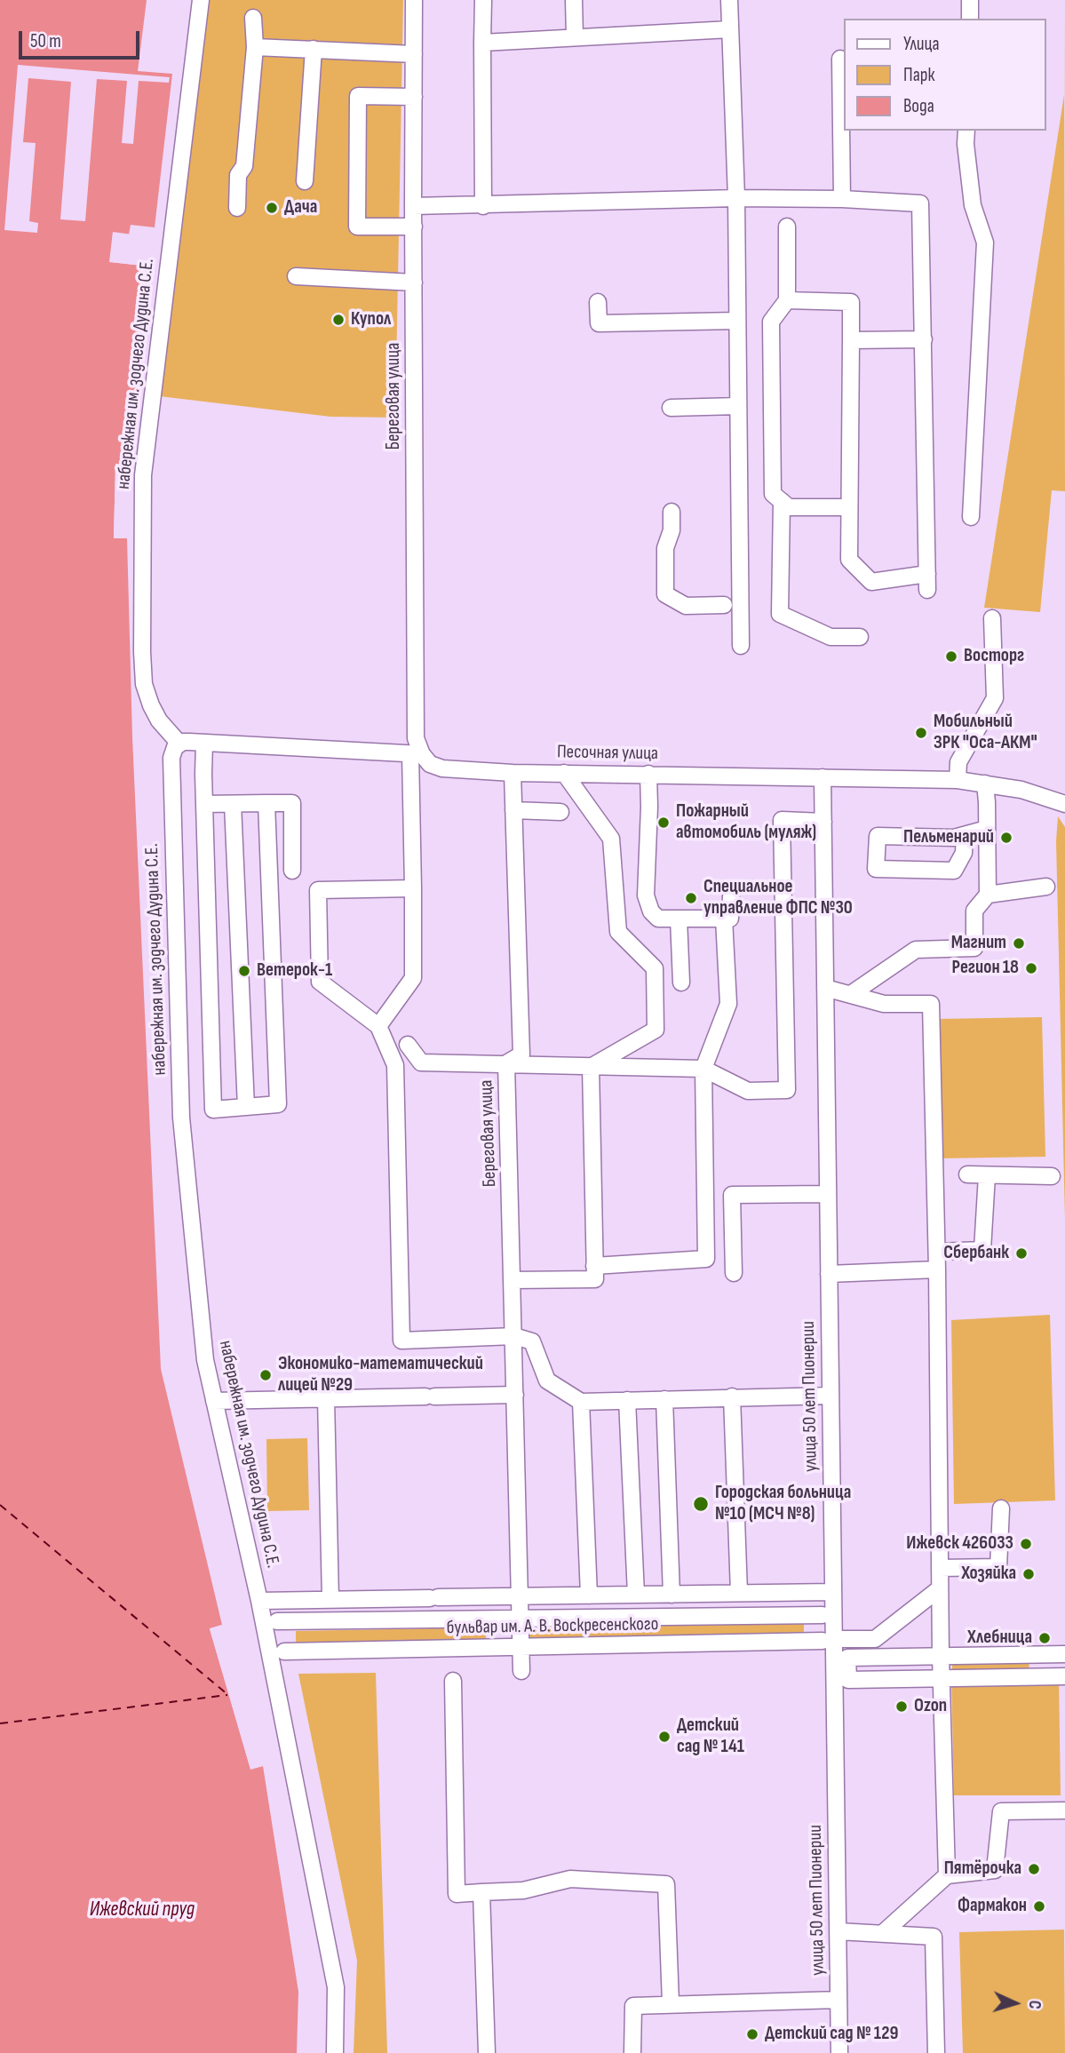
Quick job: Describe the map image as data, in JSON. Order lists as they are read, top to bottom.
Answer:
{
  "streets": {
    "street": [
      "набережная им. зодчего Дудина С.Е.",
      "Береговая улица",
      "Песочная улица",
      "улица 50 лет Пионерии",
      "бульвар им. А. В. Воскресенского"
    ]
  },
  "crossings": [
    ["набережная им. зодчего Дудина С.Е.", "Песочная улица"],
    ["Береговая улица", "Песочная улица"],
    ["Береговая улица", "бульвар им. А. В. Воскресенского"],
    ["Песочная улица", "улица 50 лет Пионерии"],
    ["улица 50 лет Пионерии", "бульвар им. А. В. Воскресенского"]
  ],
  "water": ["Ижевский пруд"],
  "places": [
    "Дача",
    "Купол",
    "Восторг",
    "Мобильный ЗРК \"Оса-АКМ\"",
    "Пожарный автомобиль (муляж)",
    "Пельменарий",
    "Специальное управление ФПС №30",
    "Магнит",
    "Регион 18",
    "Ветерок-1",
    "Сбербанк",
    "Экономико-математический лицей №29",
    "Городская больница №10 (МСЧ №8)",
    "Ижевск 426033",
    "Хозяйка",
    "Хлебница",
    "Ozon",
    "Детский сад № 141",
    "Пятёрочка",
    "Фармакон",
    "Детский сад № 129"
  ],
  "legend": ["Улица", "Парк", "Вода"],
  "scale_bar": "50 m",
  "north": "right"
}
